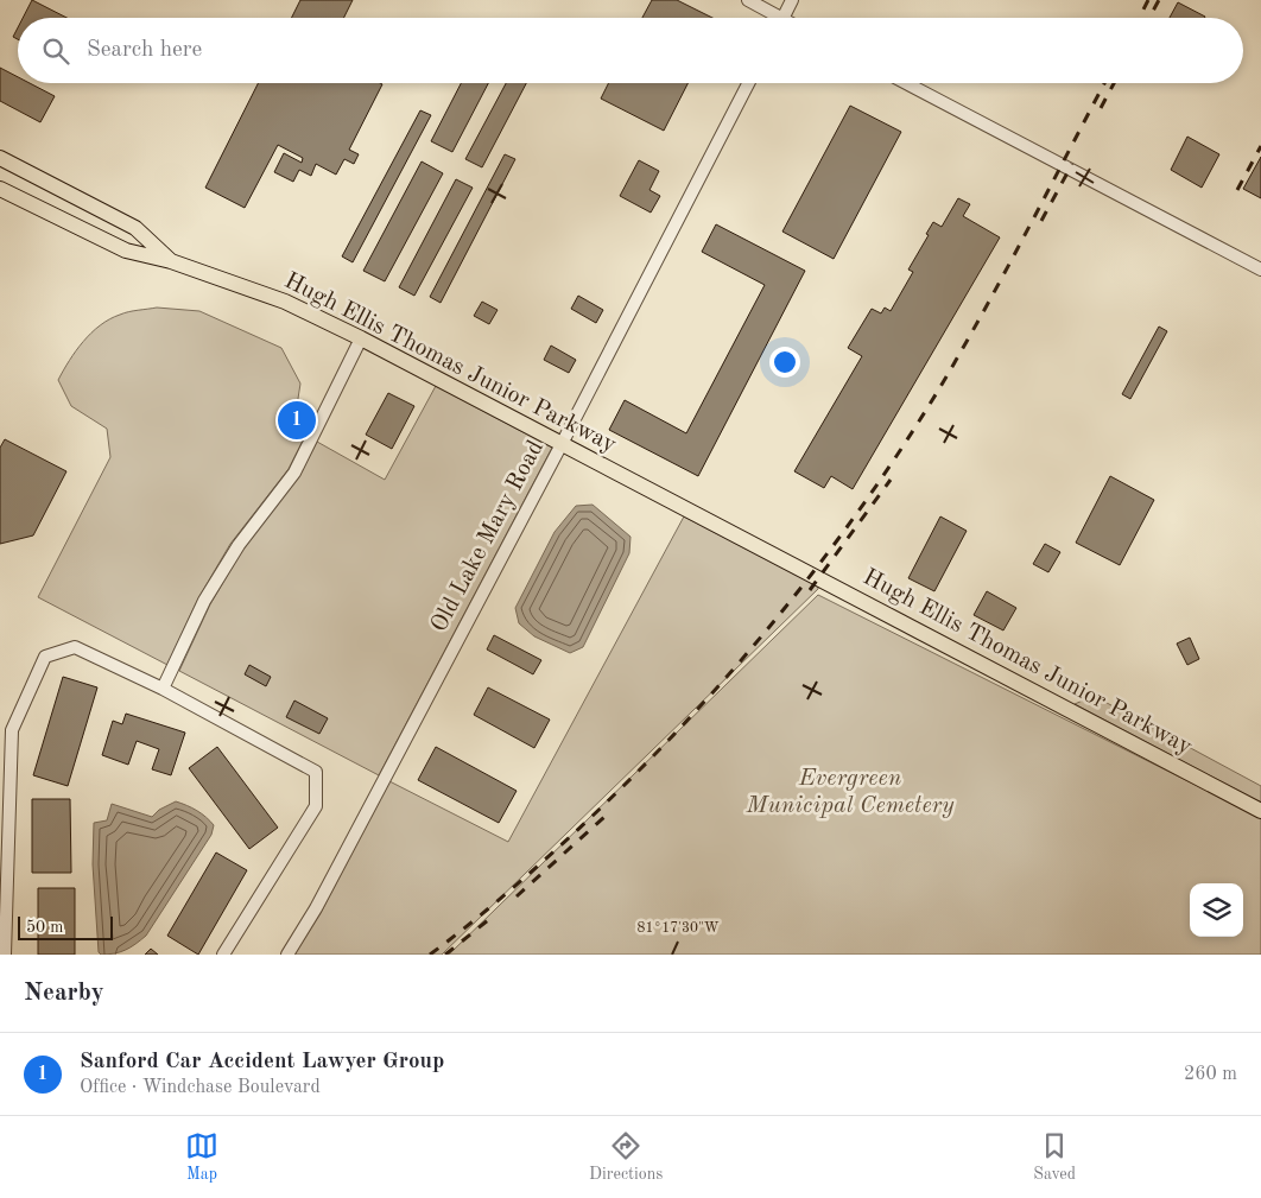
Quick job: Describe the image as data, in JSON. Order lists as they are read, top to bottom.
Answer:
{
  "streets": {
    "main road": ["Hugh Ellis Thomas Junior Parkway"],
    "street": ["Old Lake Mary Road"]
  },
  "crossings": [
    ["Hugh Ellis Thomas Junior Parkway", "Old Lake Mary Road"]
  ],
  "parks": ["Evergreen Municipal Cemetery"],
  "scale_bar": "50 m",
  "page": {
    "search": "Search here",
    "pins": "1",
    "scale": "50 m",
    "heading": "Nearby",
    "list": [
      {
        "mark": "1",
        "name": "Sanford Car Accident Lawyer Group",
        "note": "Office · Windchase Boulevard",
        "value": "260 m"
      }
    ],
    "nav": ["Map", "Directions", "Saved"]
  },
  "coordinates": ["81°17'30\"W"]
}
